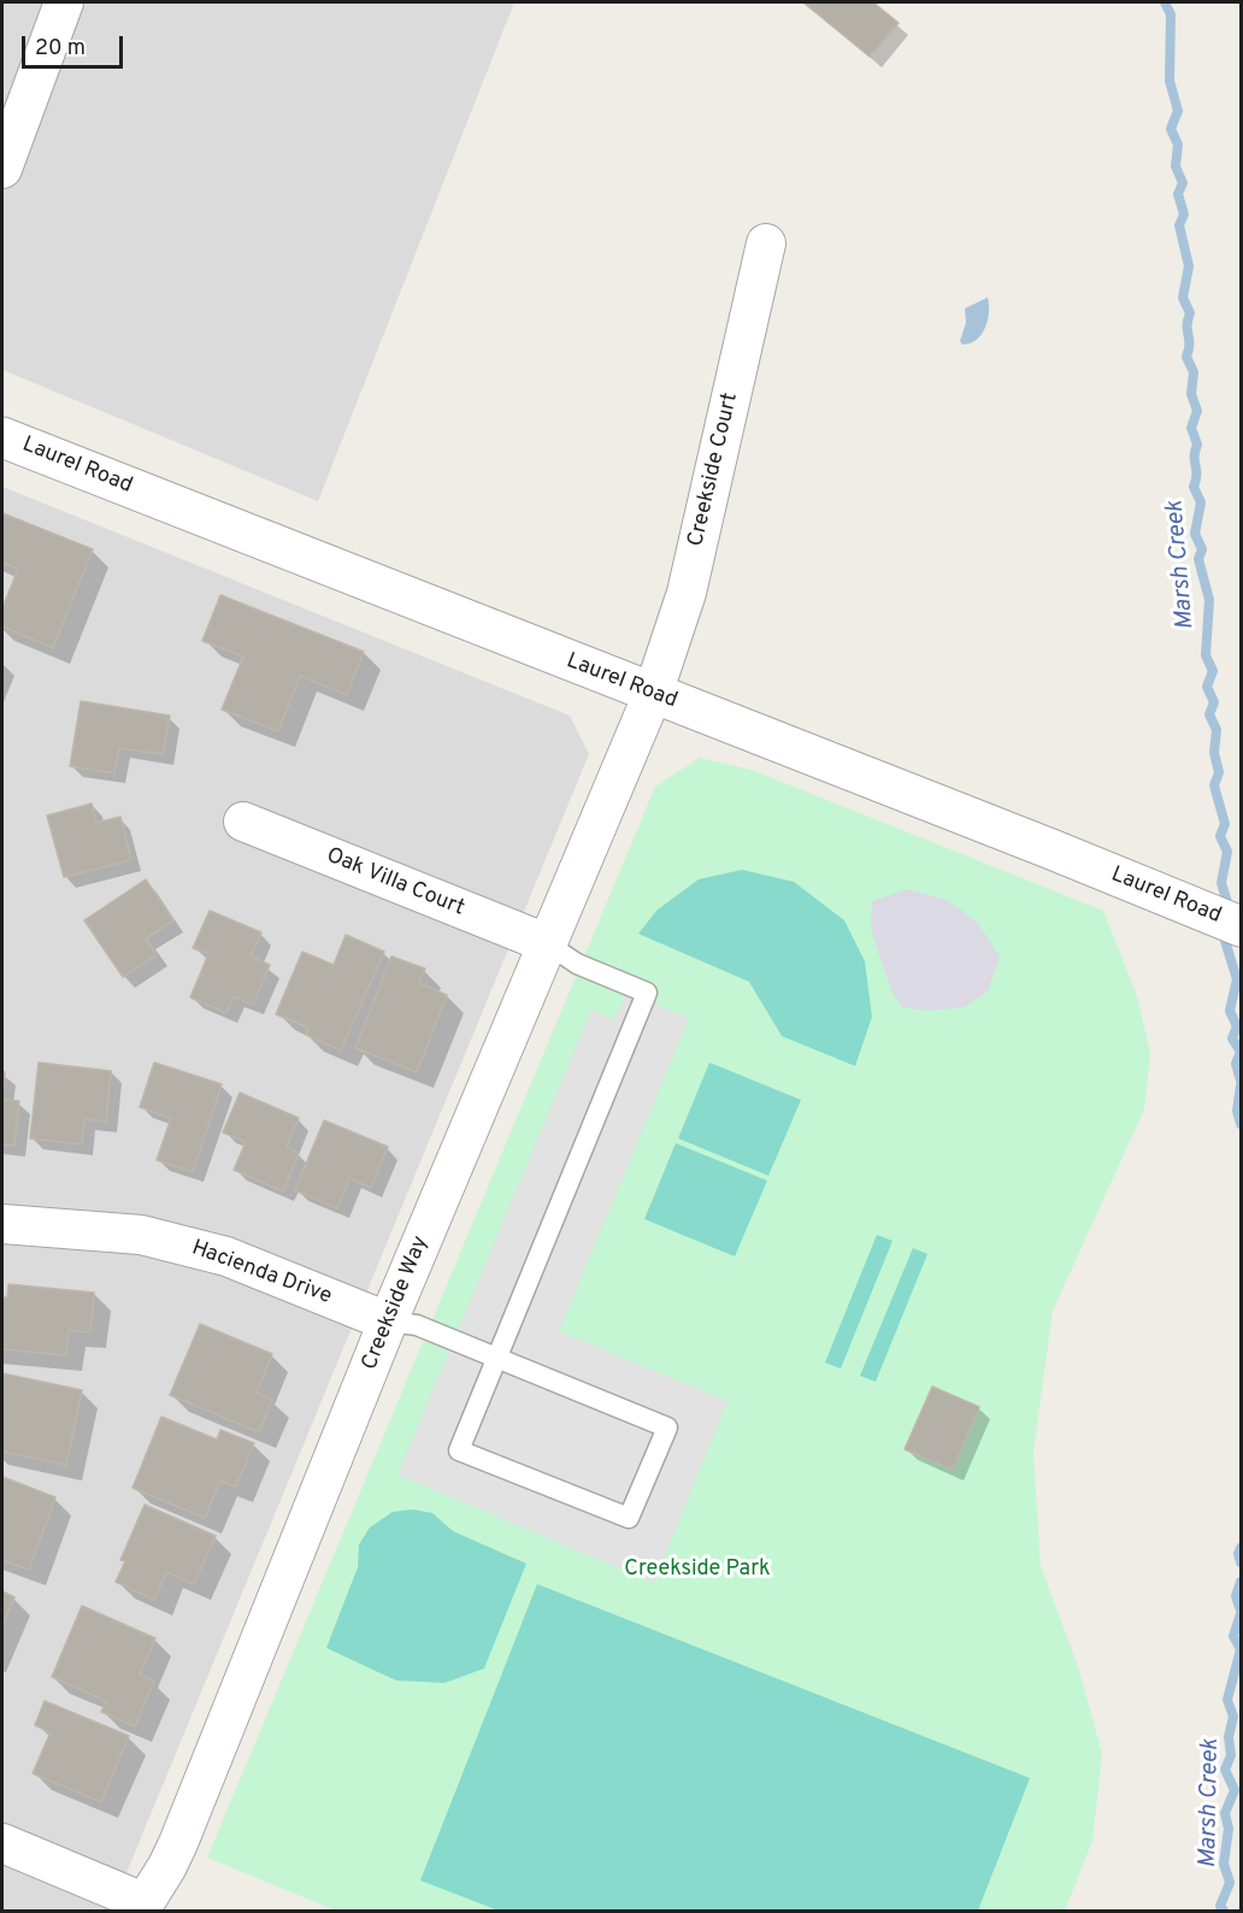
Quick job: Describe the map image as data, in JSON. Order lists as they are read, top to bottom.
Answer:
{
  "streets": {
    "street": [
      "Laurel Road",
      "Creekside Court",
      "Oak Villa Court",
      "Hacienda Drive",
      "Creekside Way"
    ]
  },
  "crossings": [
    ["Laurel Road", "Creekside Court"],
    ["Laurel Road", "Creekside Way"],
    ["Creekside Court", "Creekside Way"],
    ["Oak Villa Court", "Creekside Way"],
    ["Hacienda Drive", "Creekside Way"]
  ],
  "water": ["Marsh Creek"],
  "parks": ["Creekside Park"],
  "scale_bar": "20 m"
}
